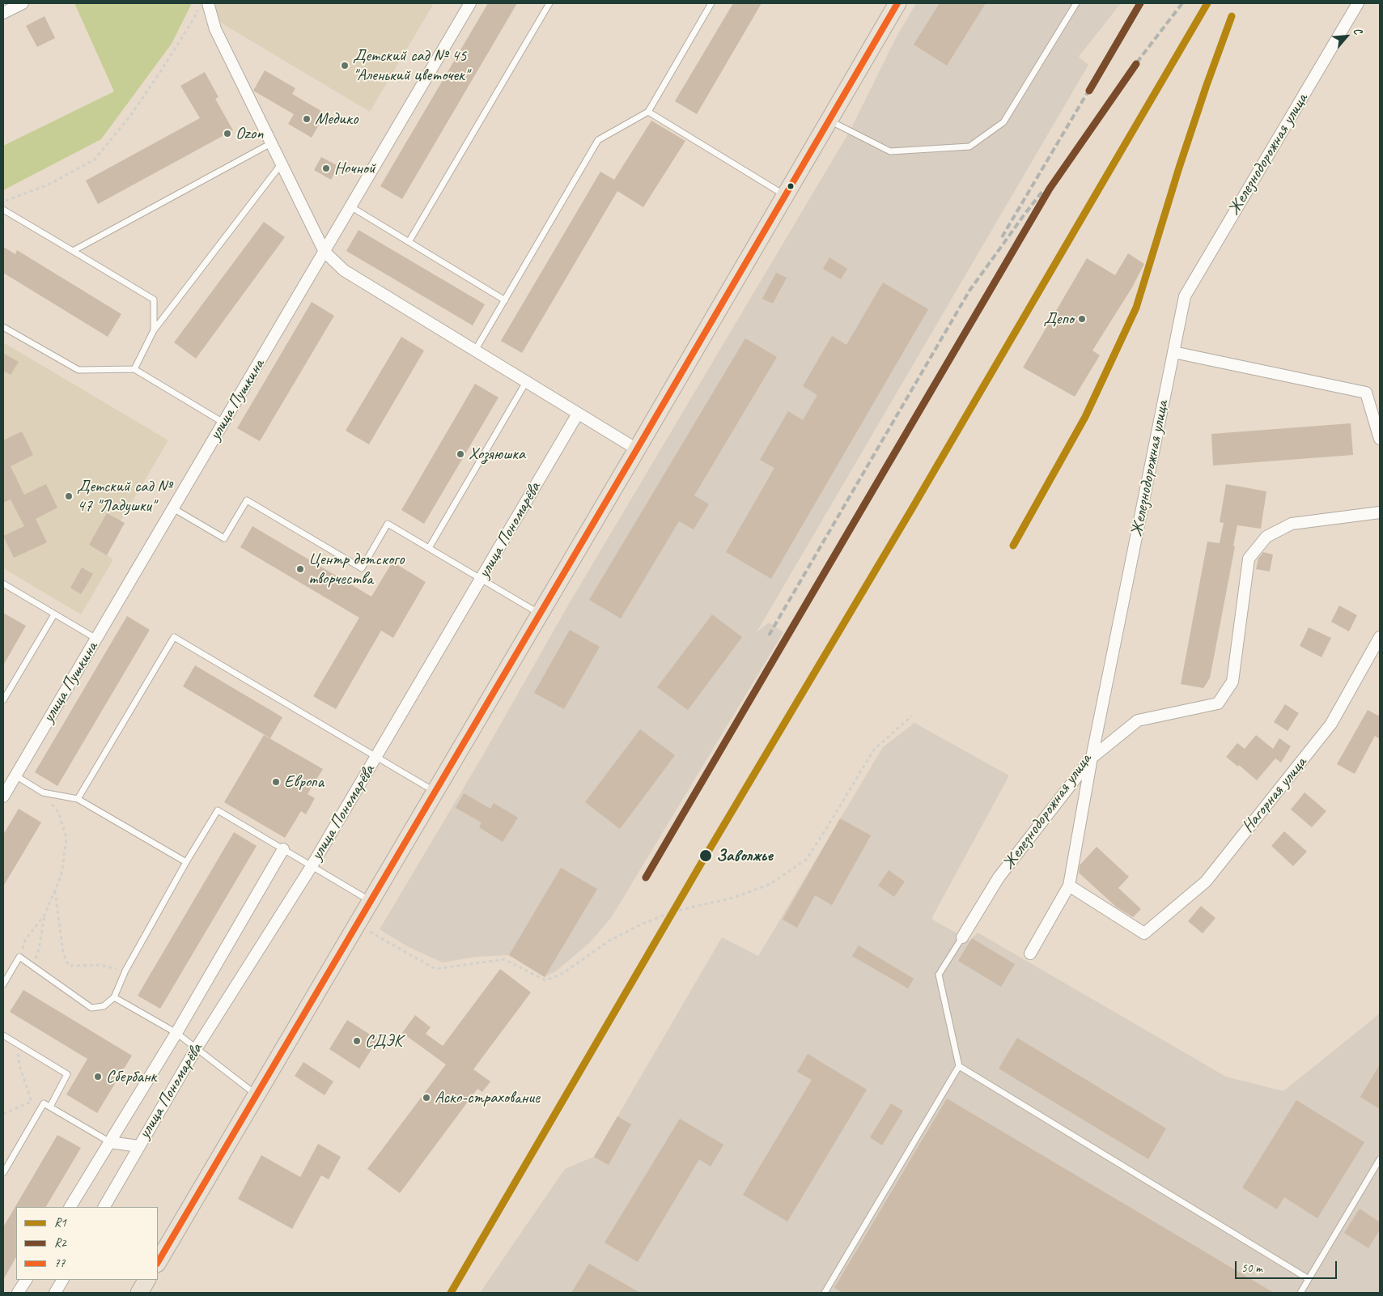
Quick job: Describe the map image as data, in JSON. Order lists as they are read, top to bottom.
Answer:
{
  "streets": {
    "street": [
      "Железнодорожная улица",
      "улица Пушкина",
      "улица Пономарёва",
      "Нагорная улица"
    ]
  },
  "places": [
    "Детский сад № 45 \"Аленький цветочек\"",
    "Медико",
    "Ozon",
    "Ночной",
    "Депо",
    "Хозяюшка",
    "Детский сад № 47 \"Ладушки\"",
    "Центр детского творчества",
    "Европа",
    "Заволжье",
    "СДЭК",
    "Сбербанк",
    "Аско-страхование"
  ],
  "lines": ["transit line R1", "transit line R2", "transit line 77"],
  "legend": ["R1", "R2", "77"],
  "scale_bar": "50 m",
  "north": "top right"
}
